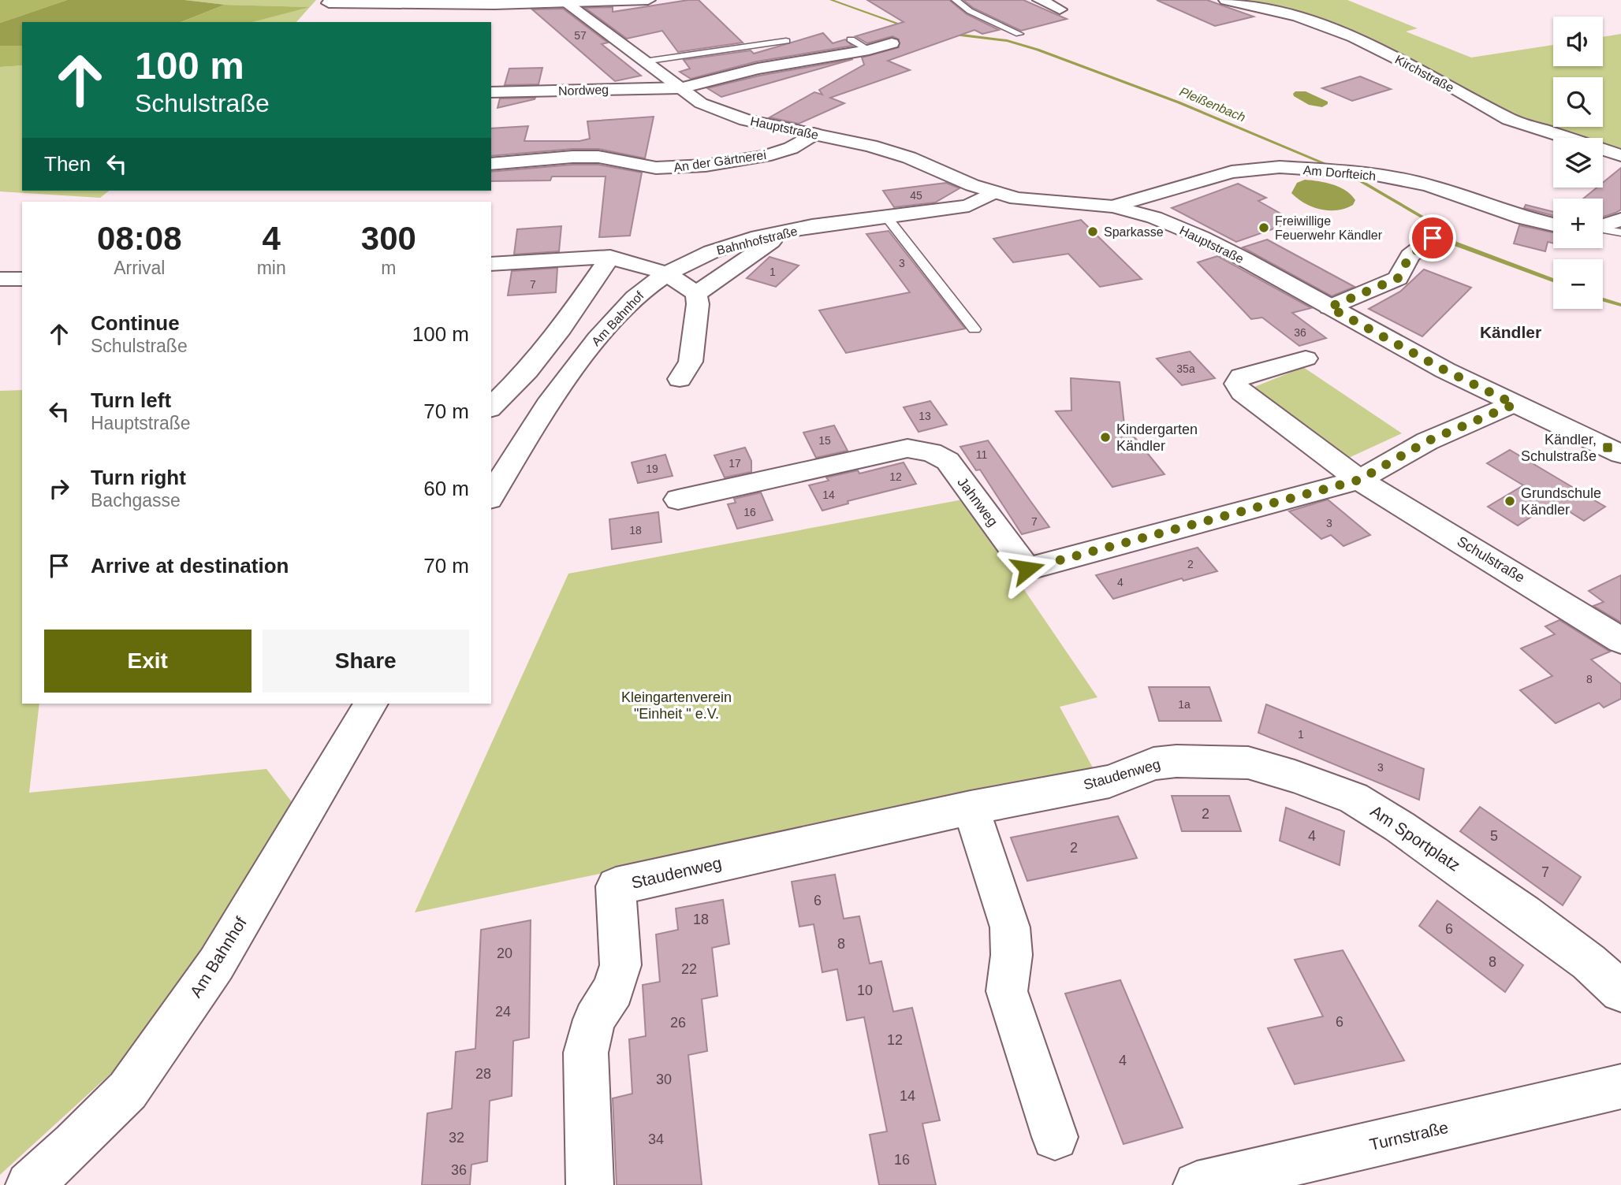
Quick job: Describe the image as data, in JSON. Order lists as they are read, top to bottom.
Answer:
{
  "streets": {
    "street": [
      "Kirchstraße",
      "Nordweg",
      "Hauptstraße",
      "An der Gärtnerei",
      "Am Dorfteich",
      "Bahnhofstraße",
      "Am Bahnhof",
      "Jahnweg",
      "Schulstraße",
      "Staudenweg",
      "Am Sportplatz",
      "Turnstraße"
    ]
  },
  "crossings": [
    ["Nordweg", "Hauptstraße"],
    ["Hauptstraße", "An der Gärtnerei"],
    ["Hauptstraße", "Am Dorfteich"],
    ["Hauptstraße", "Bahnhofstraße"],
    ["Bahnhofstraße", "Am Bahnhof"],
    ["Jahnweg", "Schulstraße"],
    ["Staudenweg", "Am Sportplatz"]
  ],
  "districts": ["Kändler"],
  "water": ["Pleißenbach"],
  "parks": ["Kleingartenverein \"Einheit \" e.V."],
  "places": {
    "other": [
      "Freiwillige Feuerwehr Kändler",
      "Sparkasse",
      "Kindergarten Kändler",
      "Grundschule Kändler"
    ],
    "transit": ["Kändler, Schulstraße"]
  },
  "house_numbers": [
    "57",
    "45",
    "3",
    "1",
    "7",
    "36",
    "35a",
    "13",
    "15",
    "11",
    "17",
    "19",
    "12",
    "14",
    "16",
    "7",
    "3",
    "18",
    "2",
    "4",
    "8",
    "1a",
    "1",
    "3",
    "2",
    "4",
    "5",
    "2",
    "7",
    "6",
    "18",
    "6",
    "8",
    "20",
    "8",
    "22",
    "10",
    "24",
    "6",
    "26",
    "12",
    "4",
    "28",
    "30",
    "14",
    "32",
    "34",
    "16",
    "36"
  ],
  "page": {
    "map_buttons": ["+", "−"],
    "turn": ["100 m", "Schulstraße"],
    "then": "Then",
    "eta": [
      "08:08",
      "Arrival",
      "4",
      "min",
      "300",
      "m"
    ],
    "list": [
      {
        "name": "Continue",
        "note": "Schulstraße",
        "value": "100 m"
      },
      {
        "name": "Turn left",
        "note": "Hauptstraße",
        "value": "70 m"
      },
      {
        "name": "Turn right",
        "note": "Bachgasse",
        "value": "60 m"
      },
      {
        "name": "Arrive at destination",
        "value": "70 m"
      }
    ],
    "buttons": ["Exit", "Share"]
  }
}
